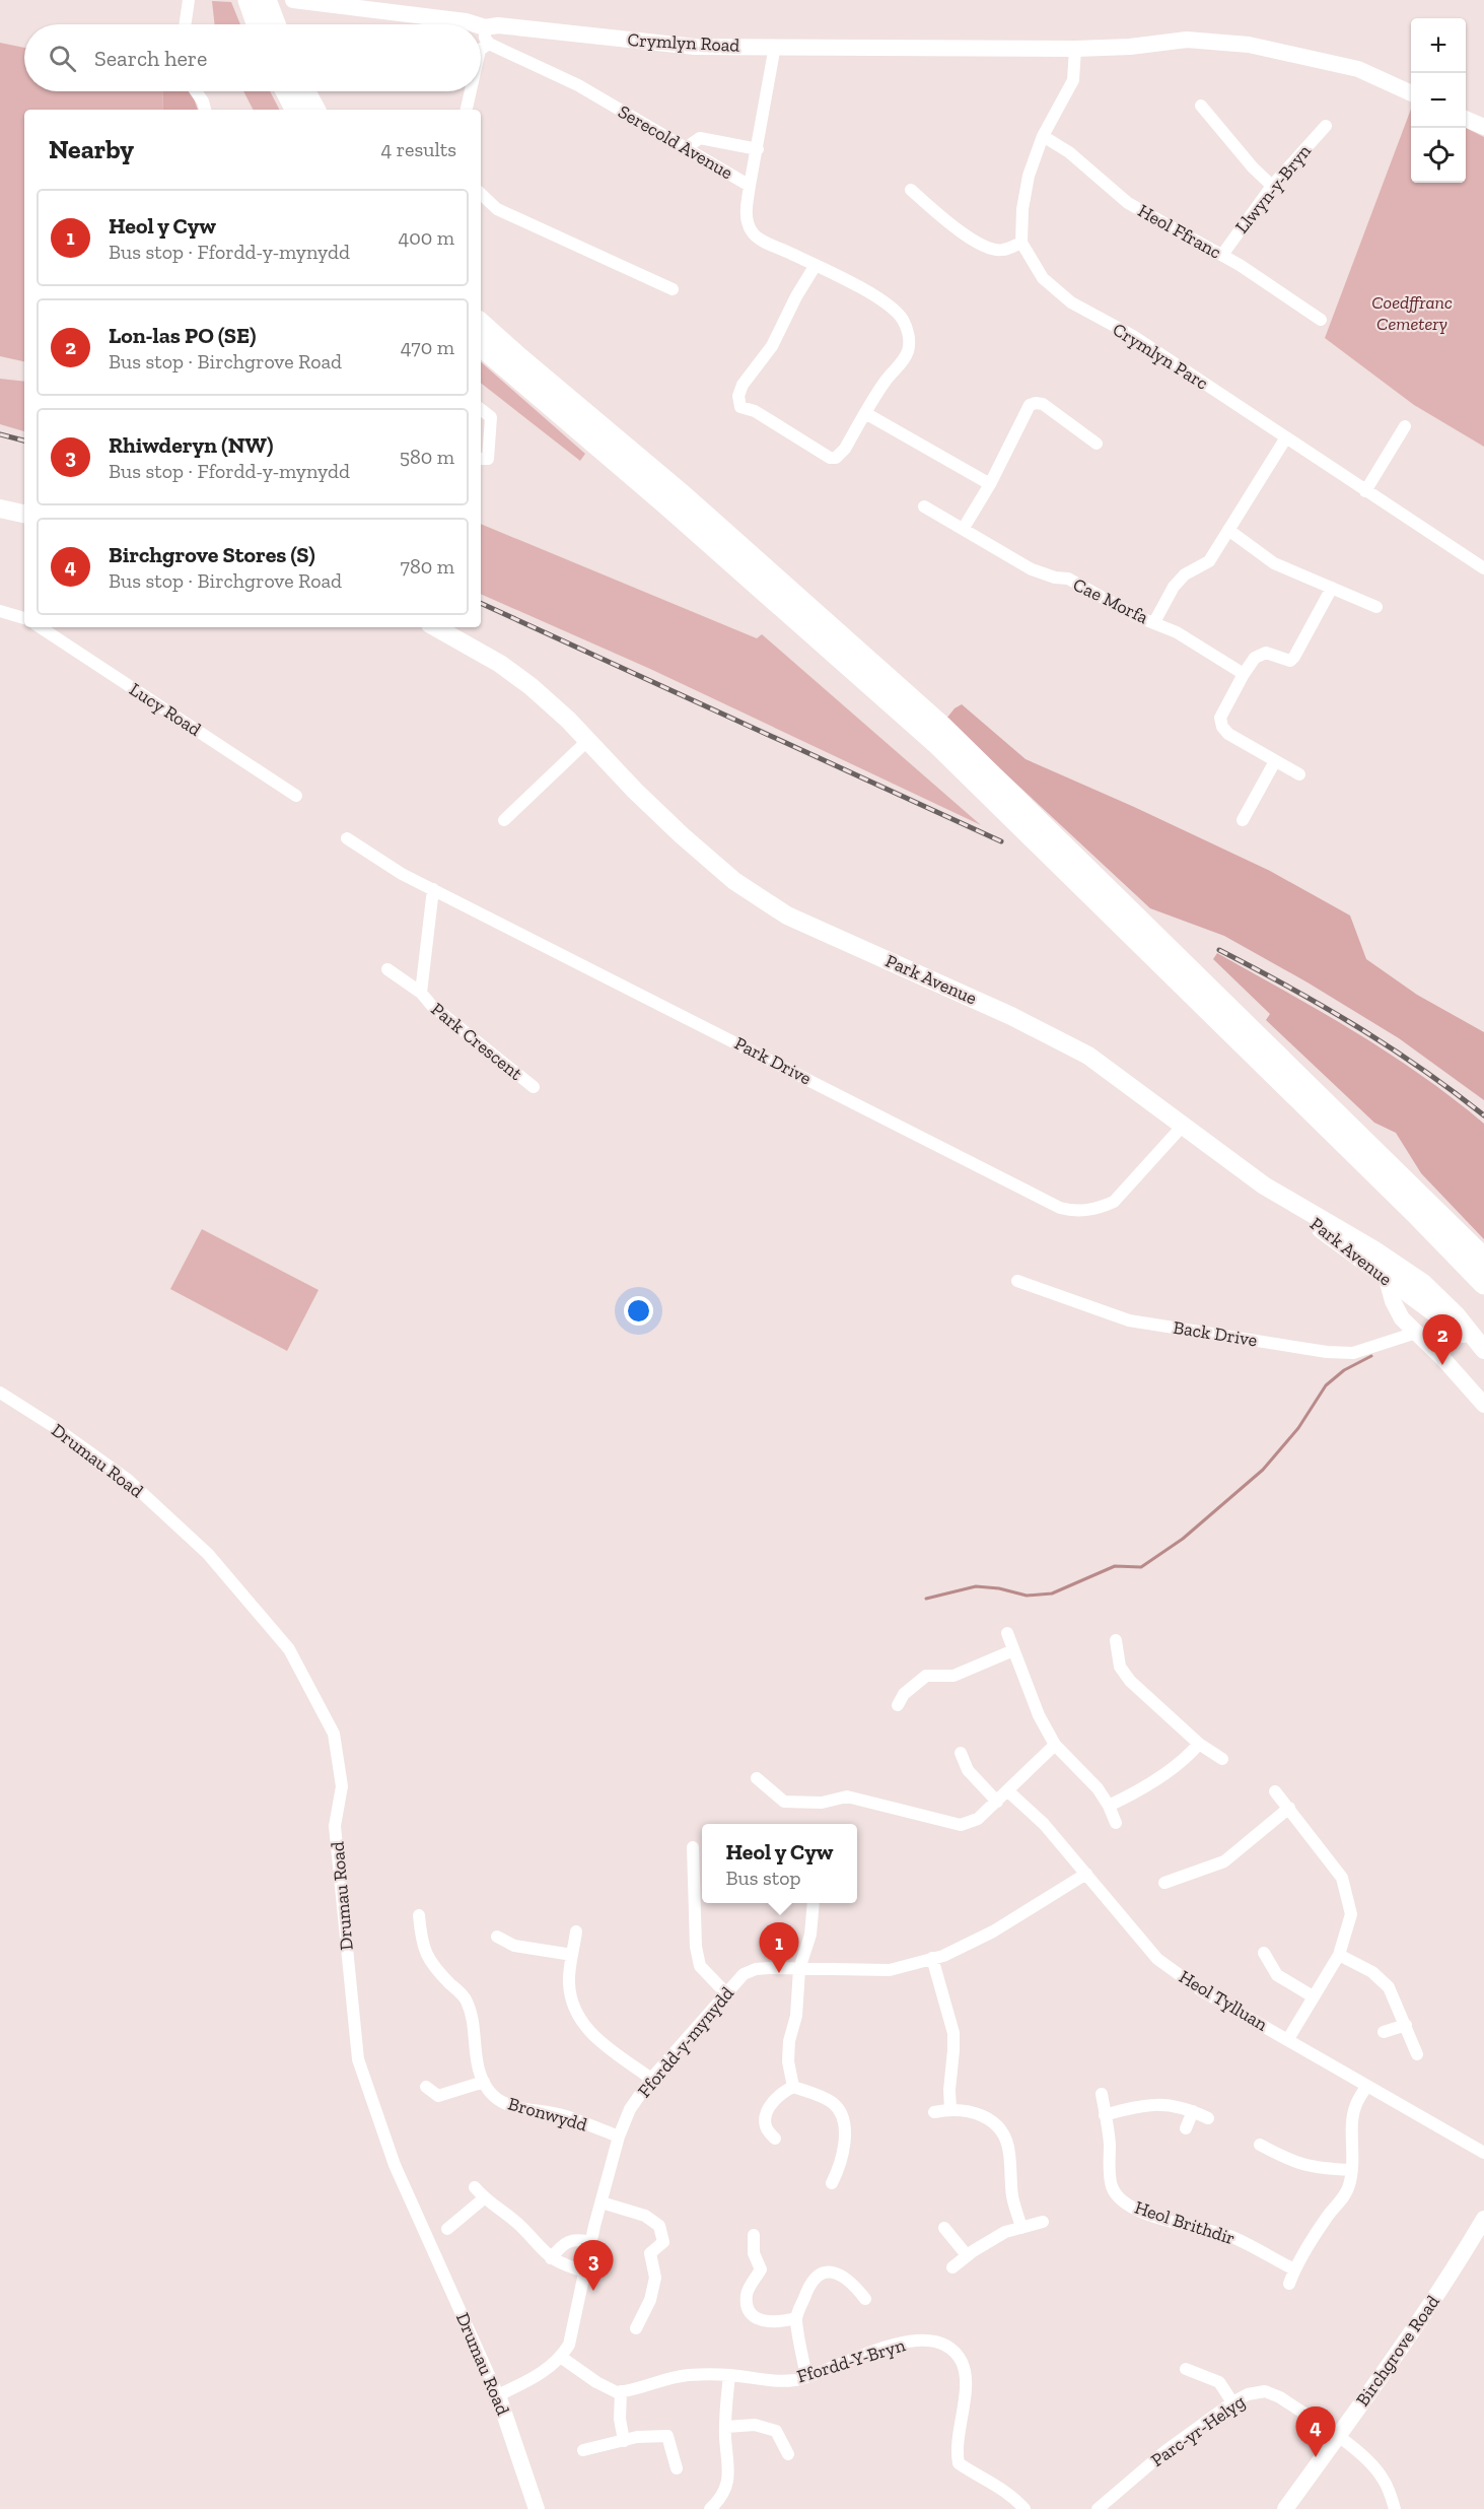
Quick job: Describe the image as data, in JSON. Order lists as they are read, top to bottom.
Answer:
{
  "streets": {
    "main road": ["Park Avenue"],
    "street": [
      "Crymlyn Road",
      "Serecold Avenue",
      "Llwyn-y-Bryn",
      "Heol Ffranc",
      "Crymlyn Parc",
      "Cae Morfa",
      "Lucy Road",
      "Park Crescent",
      "Park Drive",
      "Back Drive",
      "Drumau Road",
      "Heol Tylluan",
      "Ffordd-y-mynydd",
      "Bronwydd",
      "Heol Brithdir",
      "Birchgrove Road",
      "Ffordd-Y-Bryn",
      "Parc-yr-Helyg"
    ]
  },
  "crossings": [
    ["Crymlyn Road", "Serecold Avenue"],
    ["Llwyn-y-Bryn", "Heol Ffranc"],
    ["Park Avenue", "Park Drive"],
    ["Park Crescent", "Park Drive"],
    ["Heol Tylluan", "Ffordd-y-mynydd"],
    ["Ffordd-y-mynydd", "Bronwydd"],
    ["Birchgrove Road", "Parc-yr-Helyg"]
  ],
  "parks": ["Coedffranc Cemetery"],
  "page": {
    "map_buttons": ["+", "−"],
    "search": "Search here",
    "heading": ["Nearby", "4 results"],
    "list": [
      {
        "mark": "1",
        "name": "Heol y Cyw",
        "note": "Bus stop · Ffordd-y-mynydd",
        "value": "400 m"
      },
      {
        "mark": "2",
        "name": "Lon-las PO (SE)",
        "note": "Bus stop · Birchgrove Road",
        "value": "470 m"
      },
      {
        "mark": "3",
        "name": "Rhiwderyn (NW)",
        "note": "Bus stop · Ffordd-y-mynydd",
        "value": "580 m"
      },
      {
        "mark": "4",
        "name": "Birchgrove Stores (S)",
        "note": "Bus stop · Birchgrove Road",
        "value": "780 m"
      }
    ],
    "pins": [
      "2",
      "1",
      "3",
      "4"
    ],
    "popup": ["Heol y Cyw", "Bus stop"]
  }
}
